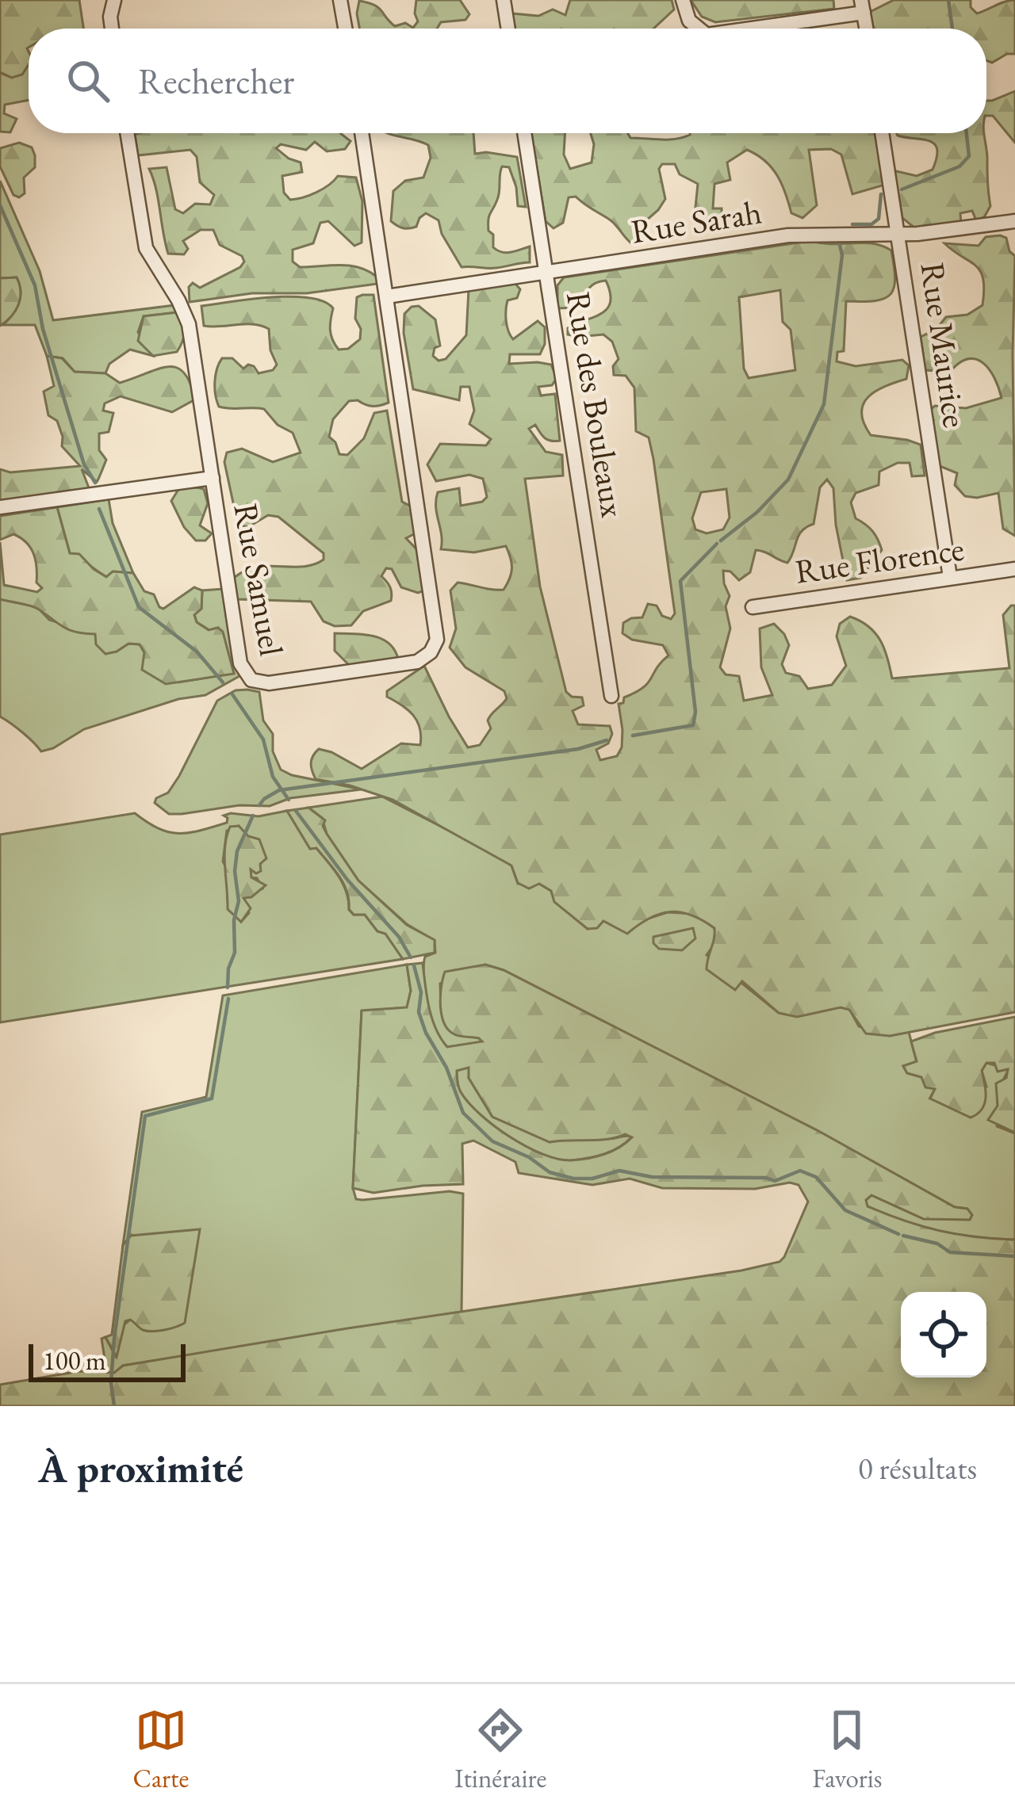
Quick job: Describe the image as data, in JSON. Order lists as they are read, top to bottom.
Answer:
{
  "streets": {
    "street": [
      "Rue Sarah",
      "Rue Maurice",
      "Rue des Bouleaux",
      "Rue Florence",
      "Rue Samuel"
    ]
  },
  "crossings": [
    ["Rue Sarah", "Rue Maurice"],
    ["Rue Sarah", "Rue des Bouleaux"],
    ["Rue Sarah", "Rue Samuel"],
    ["Rue Maurice", "Rue Florence"]
  ],
  "scale_bar": "100 m",
  "page": {
    "search": "Rechercher",
    "scale": "100 m",
    "heading": ["À proximité", "0 résultats"],
    "nav": ["Carte", "Itinéraire", "Favoris"]
  }
}
